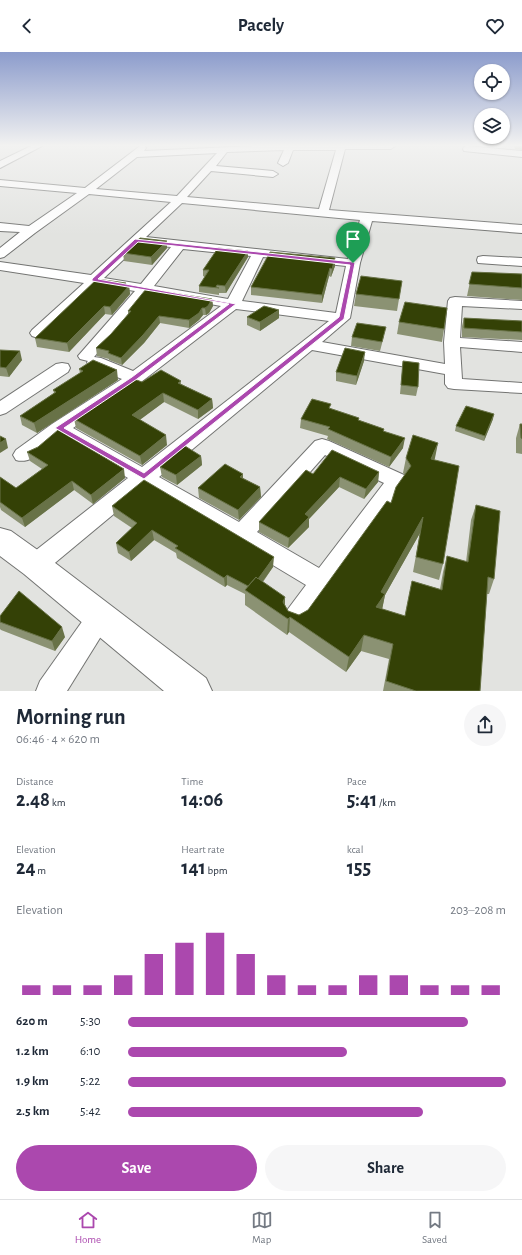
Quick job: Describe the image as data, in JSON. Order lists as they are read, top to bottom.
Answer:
{
  "page": {
    "header": "Pacely",
    "heading": ["Morning run", "06:46 · 4 × 620 m"],
    "stats": [
      ["Distance", "2.48 km"],
      ["Time", "14:06"],
      ["Pace", "5:41 /km"],
      ["Elevation", "24 m"],
      ["Heart rate", "141 bpm"],
      ["kcal", "155"]
    ],
    "chart": ["Elevation", "203–208 m"],
    "list": [
      {
        "name": "620 m",
        "note": "5:30"
      },
      {
        "name": "1.2 km",
        "note": "6:10"
      },
      {
        "name": "1.9 km",
        "note": "5:22"
      },
      {
        "name": "2.5 km",
        "note": "5:42"
      }
    ],
    "buttons": ["Save", "Share"],
    "tabs": ["Home", "Map", "Saved"]
  }
}
